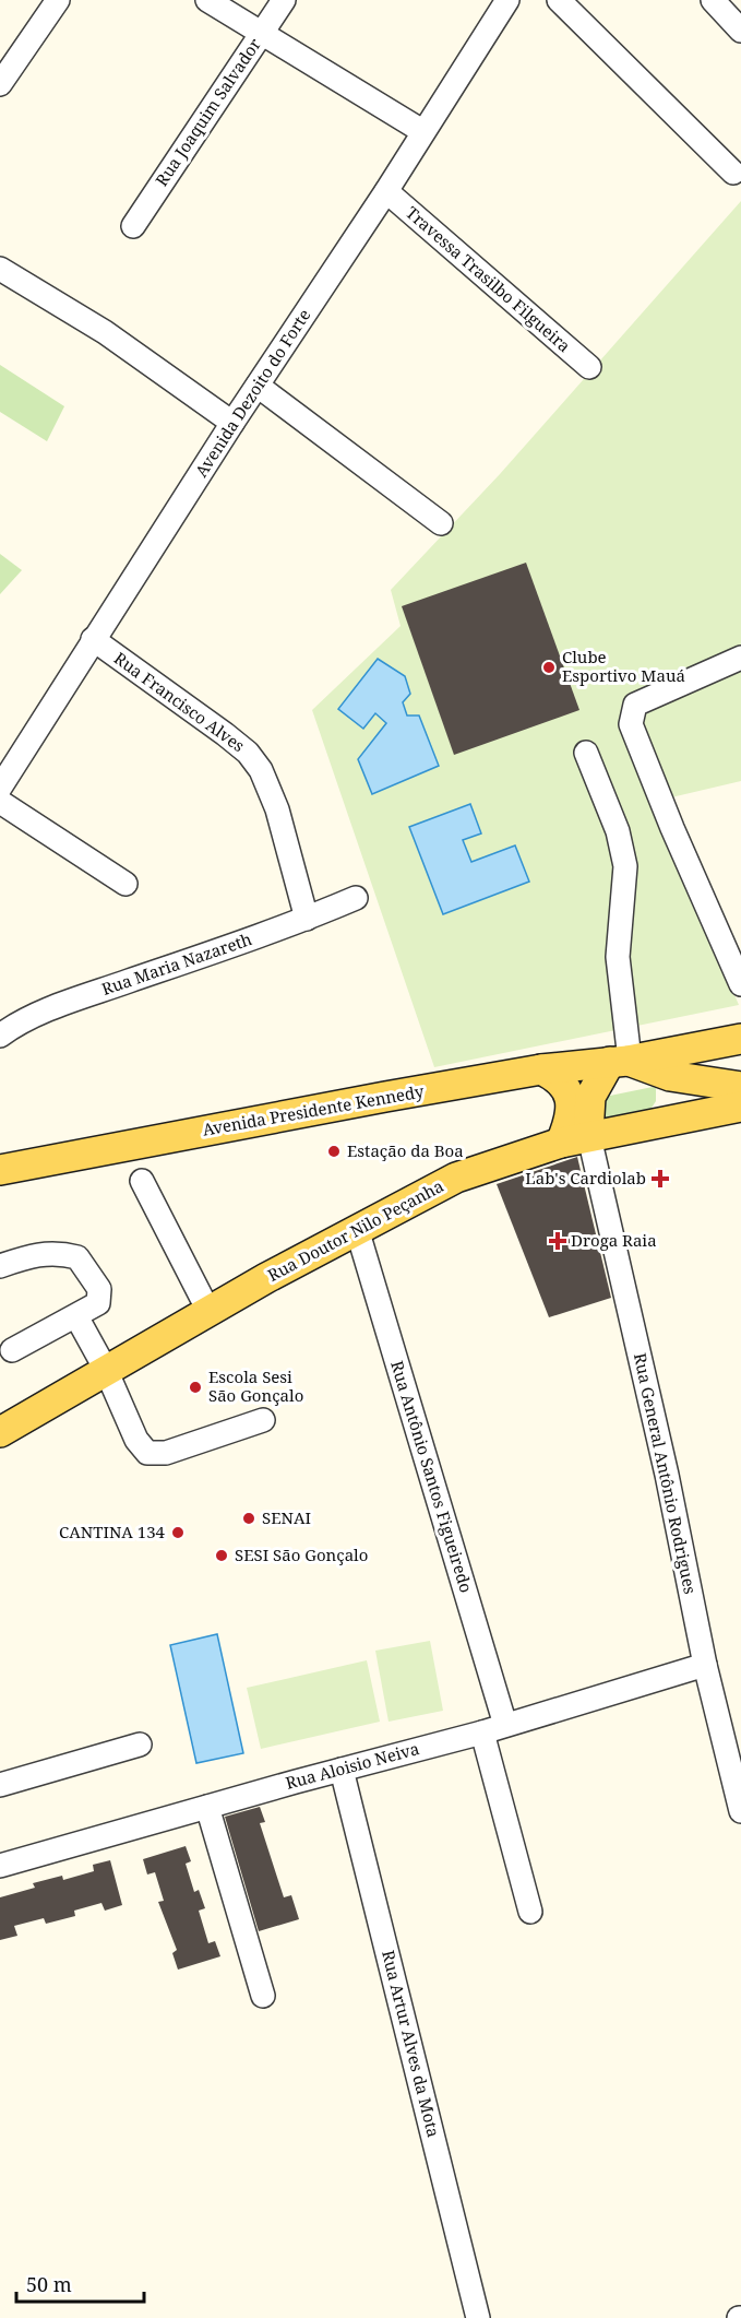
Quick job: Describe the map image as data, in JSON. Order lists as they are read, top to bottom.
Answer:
{
  "streets": {
    "main road": ["Avenida Presidente Kennedy", "Rua Doutor Nilo Peçanha"],
    "street": [
      "Rua Joaquim Salvador",
      "Travessa Trasilbo Filgueira",
      "Avenida Dezoito do Forte",
      "Rua Francisco Alves",
      "Rua Maria Nazareth",
      "Rua General Antônio Rodrigues",
      "Rua Antônio Santos Figueiredo",
      "Rua Aloisio Neiva",
      "Rua Artur Alves da Mota"
    ]
  },
  "crossings": [
    ["Travessa Trasilbo Filgueira", "Avenida Dezoito do Forte"],
    ["Avenida Dezoito do Forte", "Rua Francisco Alves"],
    ["Rua Francisco Alves", "Rua Maria Nazareth"],
    ["Rua Doutor Nilo Peçanha", "Rua General Antônio Rodrigues"],
    ["Rua Doutor Nilo Peçanha", "Rua Antônio Santos Figueiredo"],
    ["Rua General Antônio Rodrigues", "Rua Aloisio Neiva"],
    ["Rua Antônio Santos Figueiredo", "Rua Aloisio Neiva"],
    ["Rua Aloisio Neiva", "Rua Artur Alves da Mota"]
  ],
  "places": {
    "other": [
      "Clube Esportivo Mauá",
      "Estação da Boa",
      "Escola Sesi São Gonçalo",
      "SENAI",
      "CANTINA 134",
      "SESI São Gonçalo"
    ],
    "health": ["Lab's Cardiolab", "Droga Raia"]
  },
  "scale_bar": "50 m"
}
